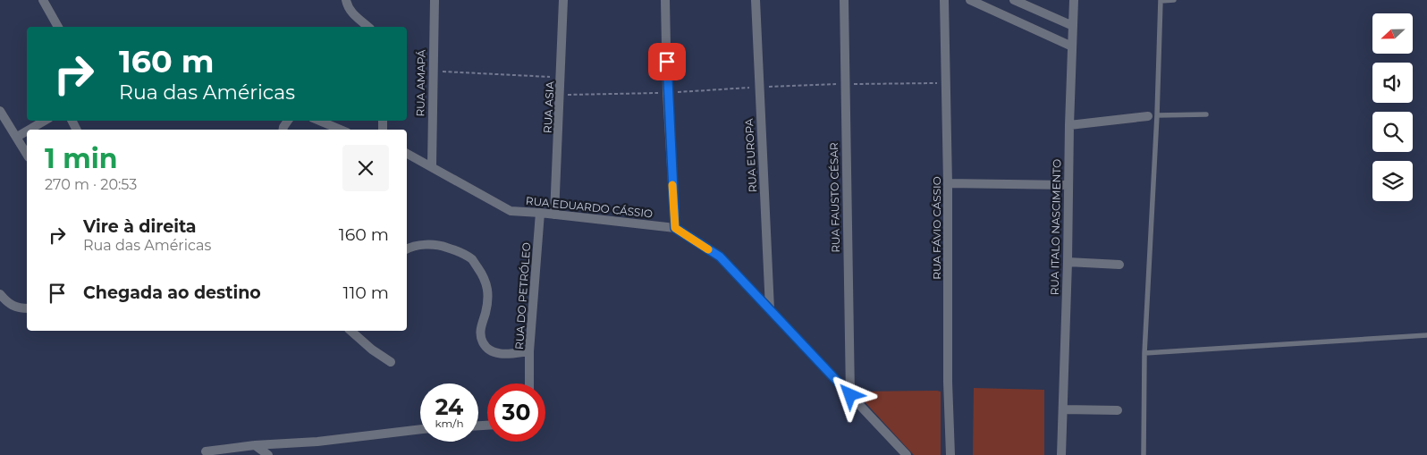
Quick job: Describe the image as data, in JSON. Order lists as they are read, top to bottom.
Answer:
{
  "streets": {
    "street": [
      "RUA AMAPÁ",
      "RUA ASIA",
      "RUA EUROPA",
      "RUA FAUSTO CÉSAR",
      "RUA EDUARDO CÁSSIO",
      "RUA ITALO NASCIMENTO",
      "RUA FÁVIO CÁSSIO",
      "RUA DO PETRÓLEO"
    ]
  },
  "crossings": [
    ["RUA AMAPÁ", "RUA EDUARDO CÁSSIO"],
    ["RUA ASIA", "RUA EDUARDO CÁSSIO"],
    ["RUA EUROPA", "RUA EDUARDO CÁSSIO"],
    ["RUA FAUSTO CÉSAR", "RUA EDUARDO CÁSSIO"],
    ["RUA EDUARDO CÁSSIO", "RUA DO PETRÓLEO"]
  ],
  "north": "left",
  "page": {
    "turn": ["160 m", "Rua das Américas"],
    "heading": ["1 min", "270 m · 20:53"],
    "list": [
      {
        "name": "Vire à direita",
        "note": "Rua das Américas",
        "value": "160 m"
      },
      {
        "name": "Chegada ao destino",
        "value": "110 m"
      }
    ],
    "speed": "24 km/h",
    "limit": "30"
  }
}
